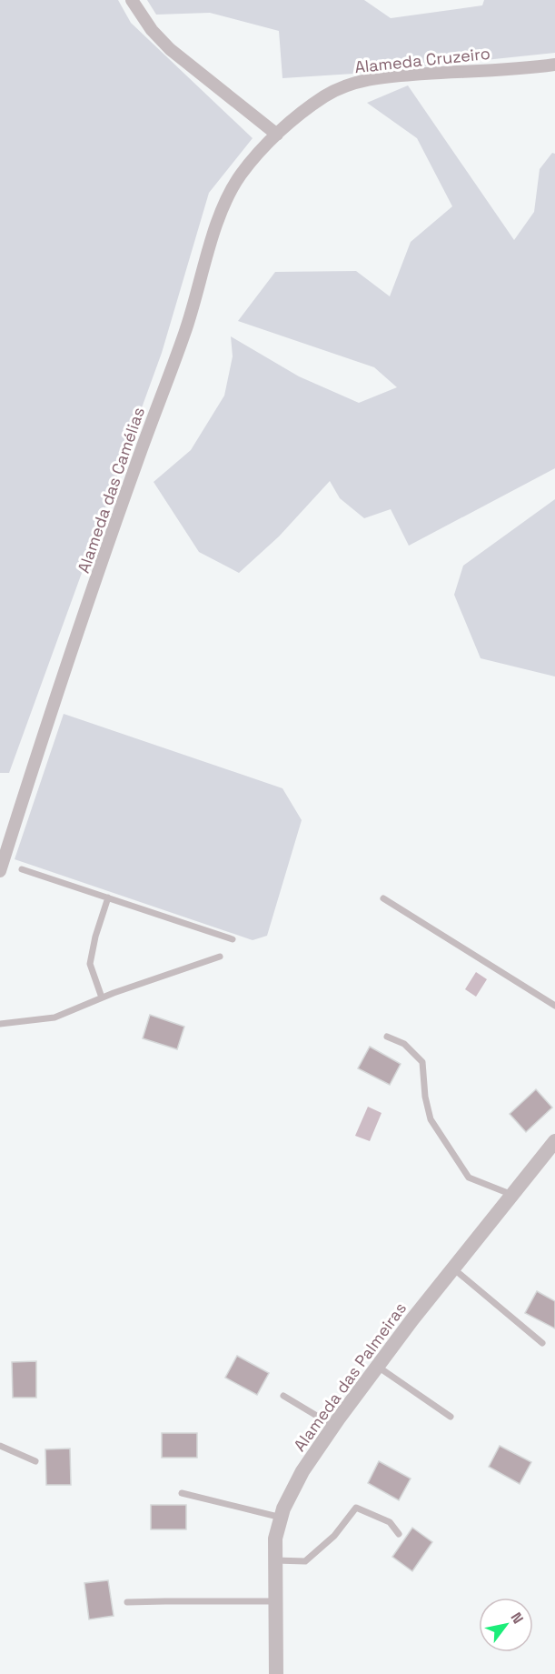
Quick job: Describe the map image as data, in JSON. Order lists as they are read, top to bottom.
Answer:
{
  "streets": {
    "street": ["Alameda Cruzeiro", "Alameda das Camélias", "Alameda das Palmeiras"]
  },
  "crossings": [
    ["Alameda Cruzeiro", "Alameda das Camélias"]
  ],
  "north": "top right"
}
